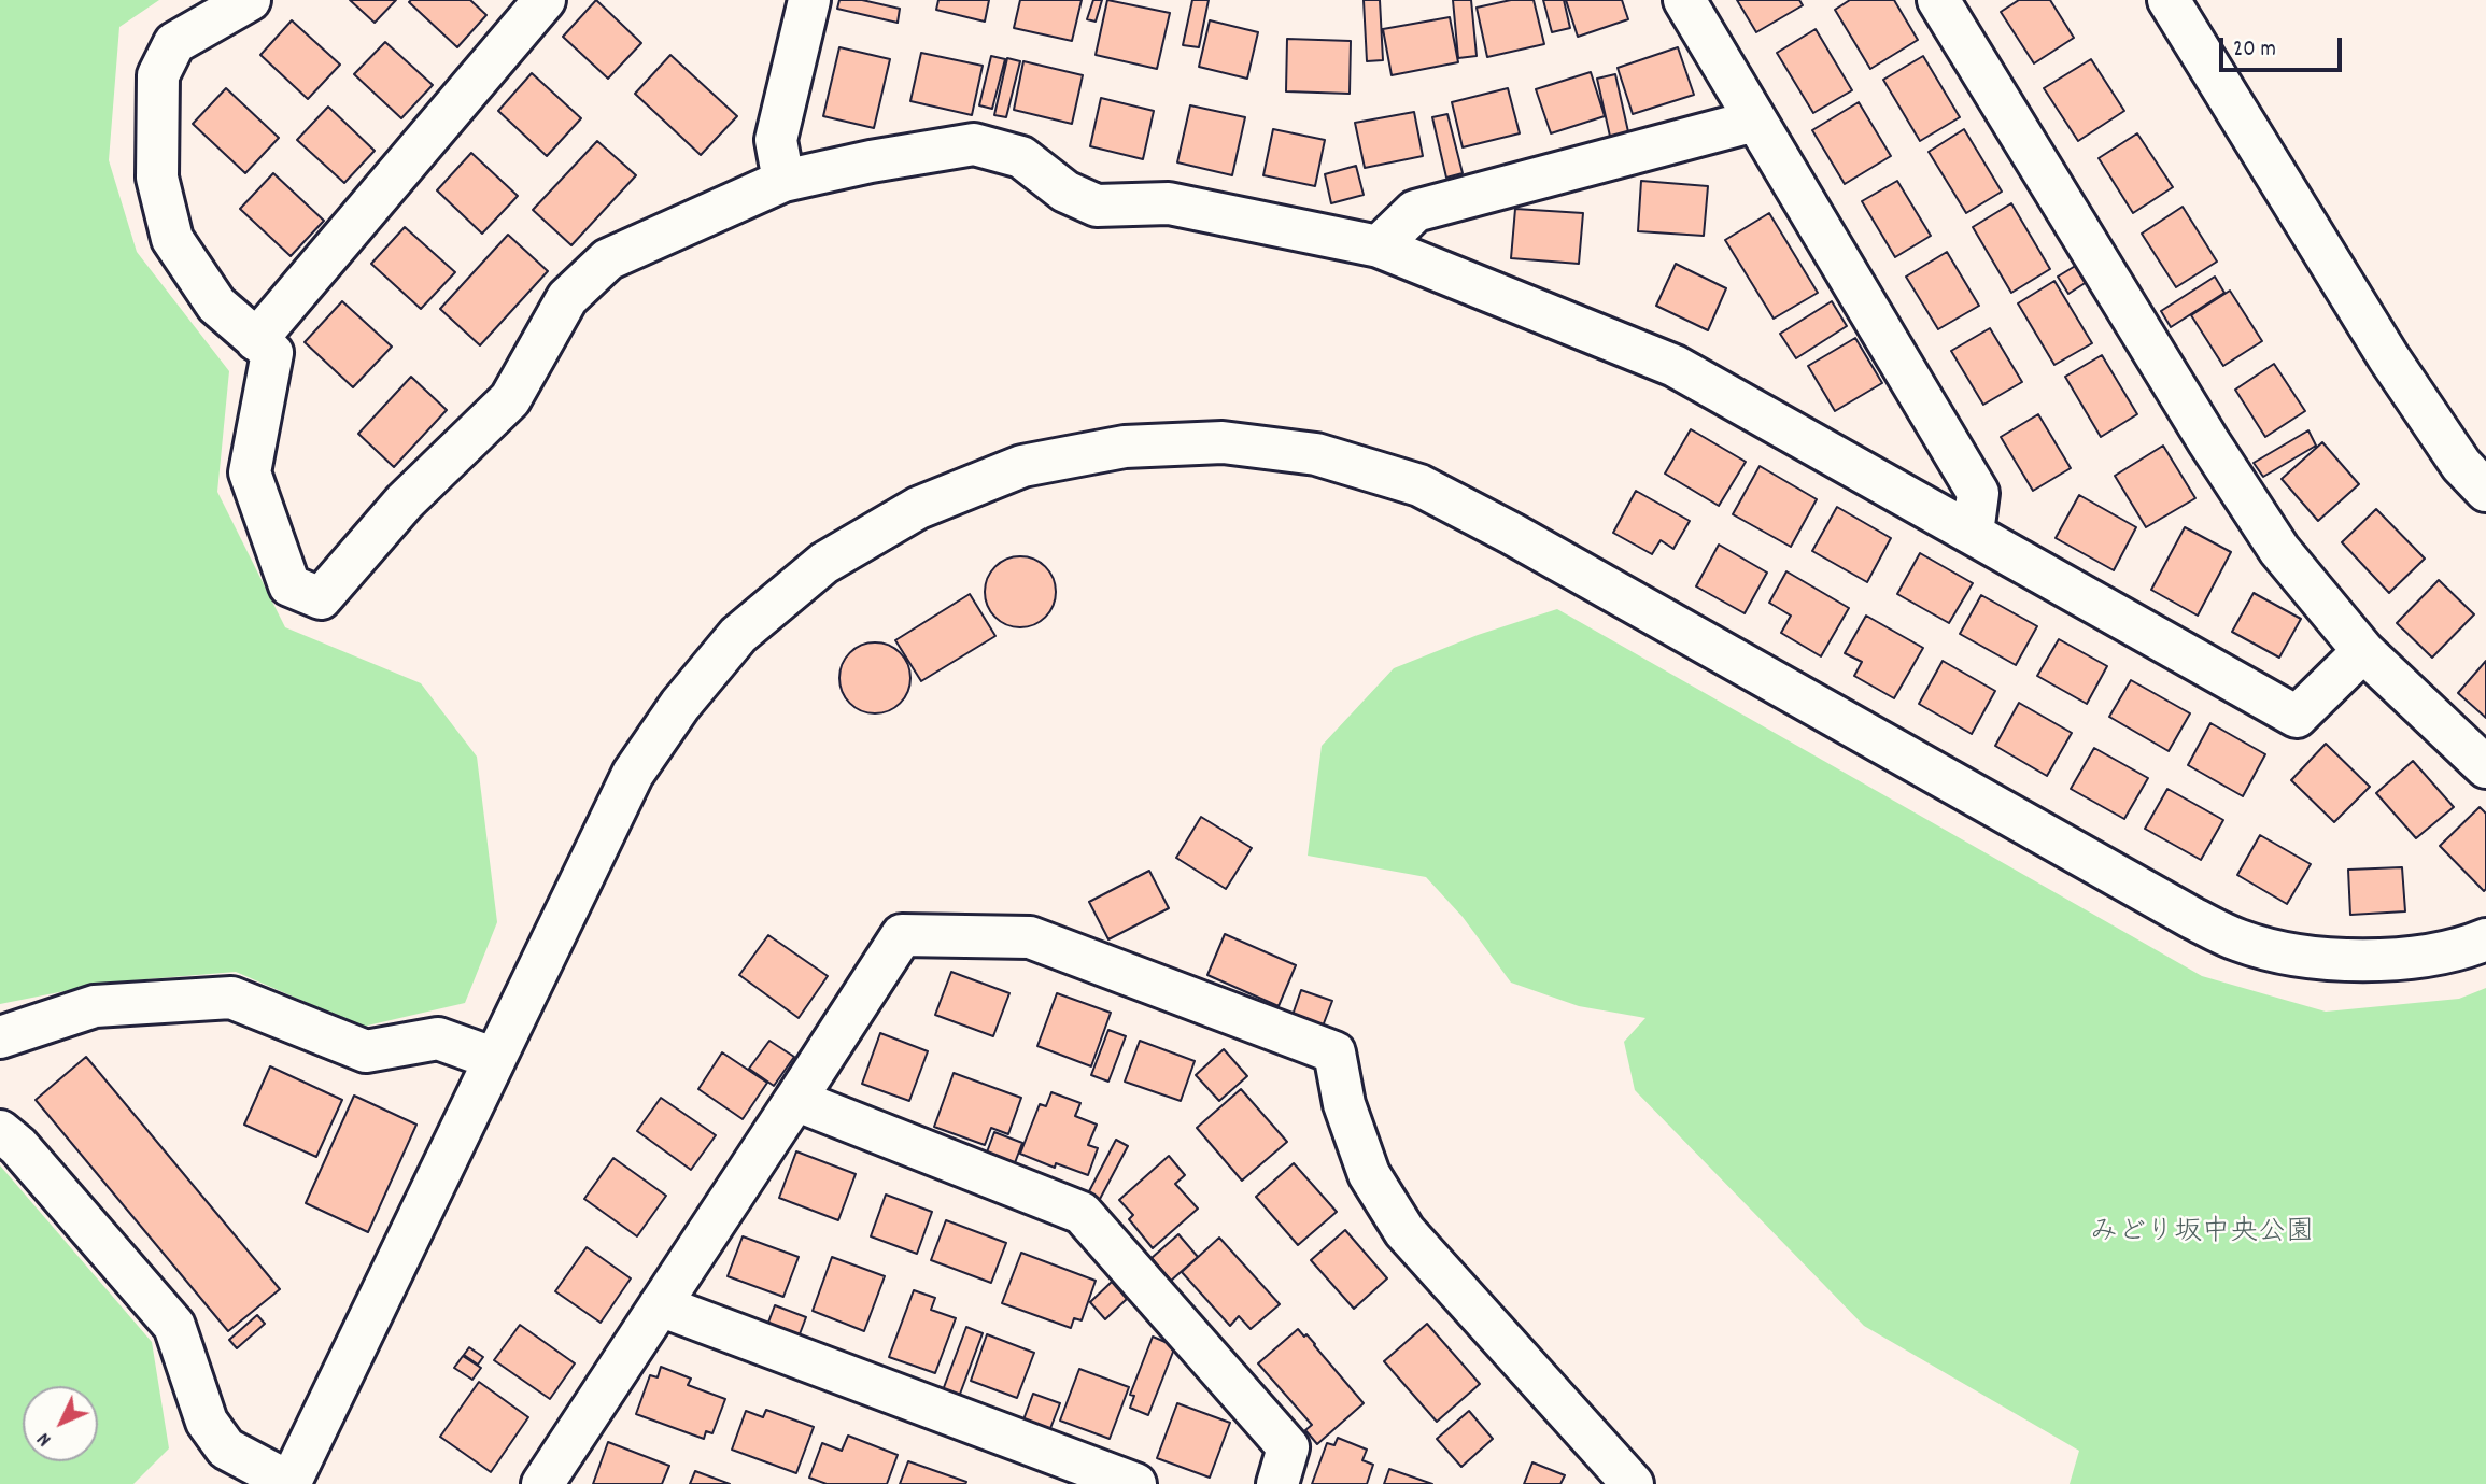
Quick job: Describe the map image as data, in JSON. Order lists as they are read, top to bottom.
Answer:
{
  "parks": ["みどり坂中央公園"],
  "scale_bar": "20 m",
  "north": "bottom left"
}
